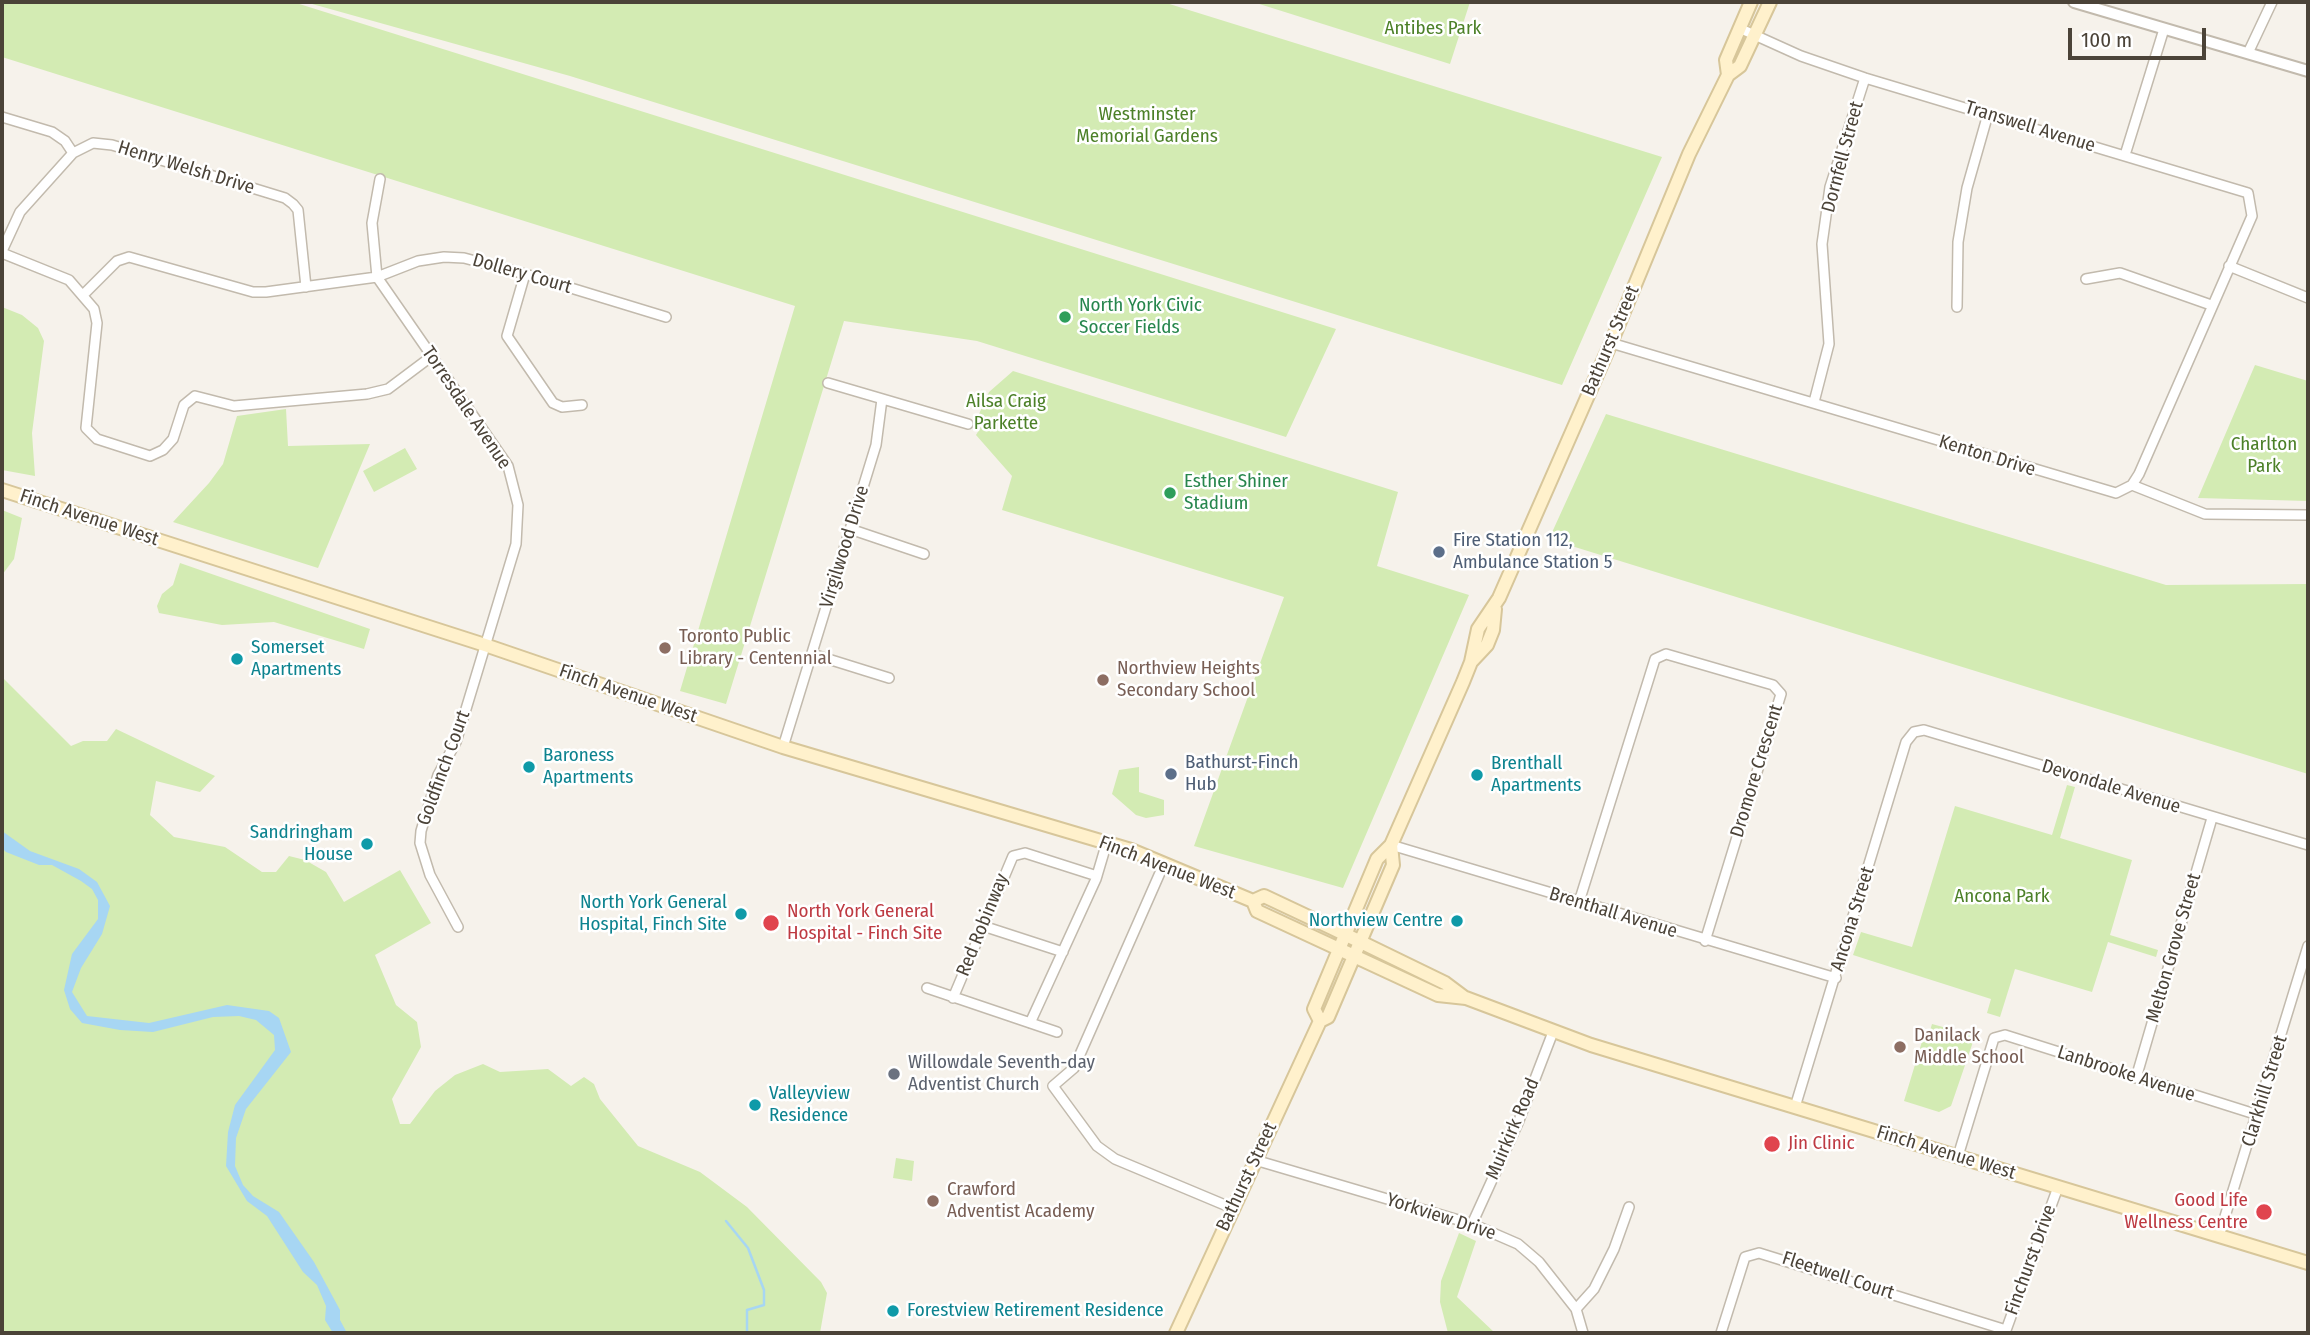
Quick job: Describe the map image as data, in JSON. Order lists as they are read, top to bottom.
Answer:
{
  "streets": {
    "main road": ["Bathurst Street", "Finch Avenue West"],
    "street": [
      "Transwell Avenue",
      "Dornfell Street",
      "Henry Welsh Drive",
      "Dollery Court",
      "Torresdale Avenue",
      "Kenton Drive",
      "Virgilwood Drive",
      "Goldfinch Court",
      "Dromore Crescent",
      "Devondale Avenue",
      "Brenthall Avenue",
      "Ancona Street",
      "Red Robinway",
      "Melton Grove Street",
      "Lanbrooke Avenue",
      "Clarkhill Street",
      "Muirkirk Road",
      "Yorkview Drive",
      "Finchurst Drive",
      "Fleetwell Court"
    ]
  },
  "crossings": [
    ["Transwell Avenue", "Dornfell Street"],
    ["Transwell Avenue", "Bathurst Street"],
    ["Dornfell Street", "Kenton Drive"],
    ["Henry Welsh Drive", "Dollery Court"],
    ["Dollery Court", "Torresdale Avenue"],
    ["Bathurst Street", "Kenton Drive"],
    ["Bathurst Street", "Finch Avenue West"],
    ["Bathurst Street", "Brenthall Avenue"],
    ["Bathurst Street", "Yorkview Drive"],
    ["Torresdale Avenue", "Finch Avenue West"],
    ["Torresdale Avenue", "Goldfinch Court"],
    ["Finch Avenue West", "Virgilwood Drive"],
    ["Finch Avenue West", "Goldfinch Court"],
    ["Finch Avenue West", "Ancona Street"],
    ["Finch Avenue West", "Lanbrooke Avenue"],
    ["Finch Avenue West", "Clarkhill Street"],
    ["Finch Avenue West", "Muirkirk Road"],
    ["Finch Avenue West", "Finchurst Drive"],
    ["Dromore Crescent", "Brenthall Avenue"],
    ["Devondale Avenue", "Ancona Street"],
    ["Devondale Avenue", "Melton Grove Street"],
    ["Brenthall Avenue", "Ancona Street"],
    ["Melton Grove Street", "Lanbrooke Avenue"],
    ["Lanbrooke Avenue", "Clarkhill Street"],
    ["Muirkirk Road", "Yorkview Drive"],
    ["Finchurst Drive", "Fleetwell Court"]
  ],
  "parks": [
    "Antibes Park",
    "Westminster Memorial Gardens",
    "Ailsa Craig Parkette",
    "Charlton Park",
    "Ancona Park"
  ],
  "places": [
    "North York Civic Soccer Fields",
    "Esther Shiner Stadium",
    "Fire Station 112, Ambulance Station 5",
    "Toronto Public Library - Centennial",
    "Somerset Apartments",
    "Northview Heights Secondary School",
    "Baroness Apartments",
    "Bathurst-Finch Hub",
    "Brenthall Apartments",
    "Sandringham House",
    "North York General Hospital, Finch Site",
    "Northview Centre",
    "North York General Hospital - Finch Site",
    "Danilack Middle School",
    "Willowdale Seventh-day Adventist Church",
    "Valleyview Residence",
    "Jin Clinic",
    "Crawford Adventist Academy",
    "Good Life Wellness Centre",
    "Forestview Retirement Residence"
  ],
  "scale_bar": "100 m"
}
